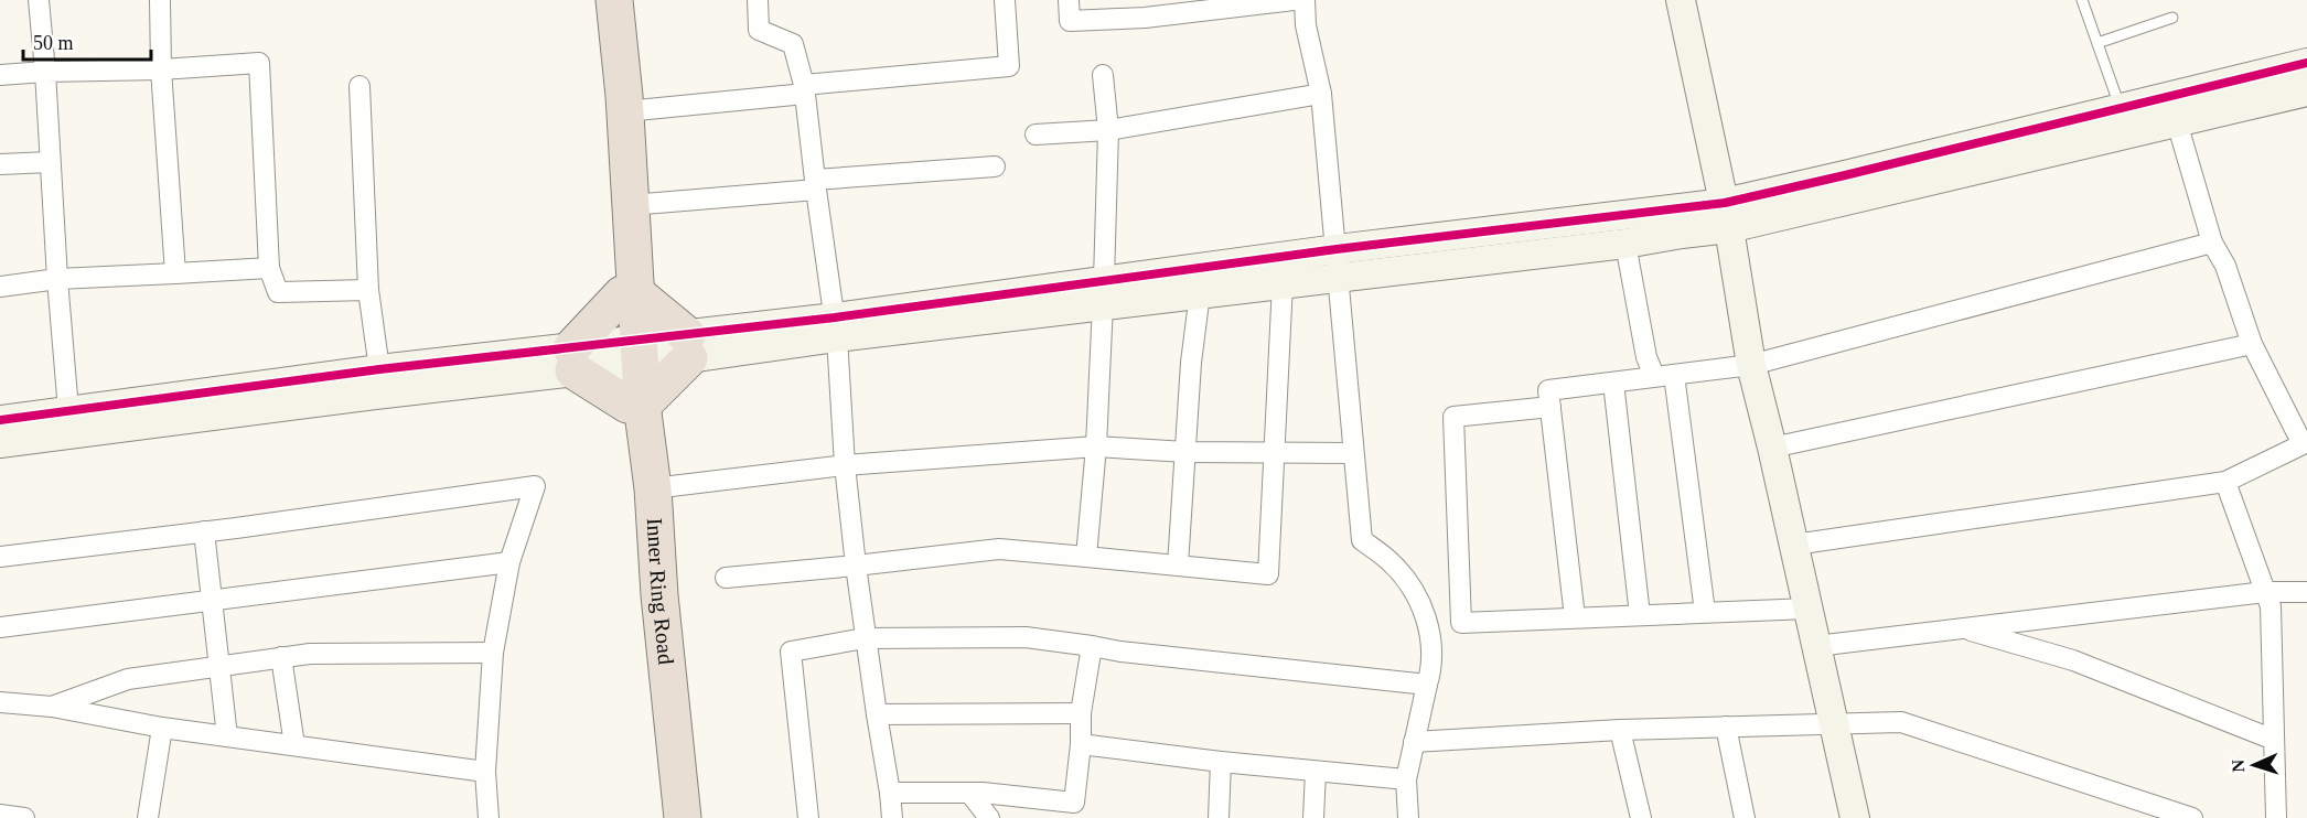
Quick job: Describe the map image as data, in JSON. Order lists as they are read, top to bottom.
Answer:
{
  "streets": {
    "highway": ["Inner Ring Road"]
  },
  "scale_bar": "50 m",
  "north": "left"
}
